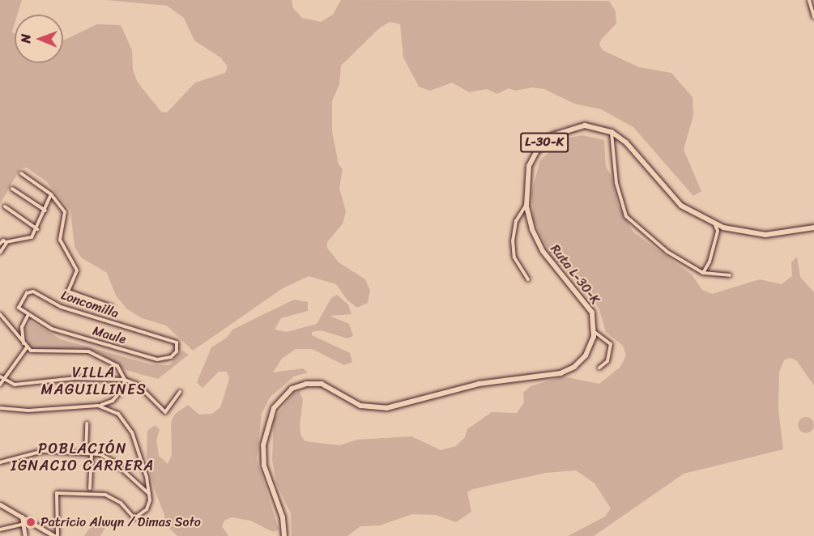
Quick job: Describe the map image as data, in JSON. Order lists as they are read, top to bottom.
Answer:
{
  "streets": {
    "main road": ["L-30-K", "Ruta L-30-K"],
    "street": ["Loncomilla", "Maule"]
  },
  "crossings": [
    ["Loncomilla", "Maule"]
  ],
  "districts": ["VILLA MAGUILLINES", "POBLACIÓN IGNACIO CARRERA"],
  "places": ["Patricio Alwyn / Dimas Soto"],
  "north": "left"
}
